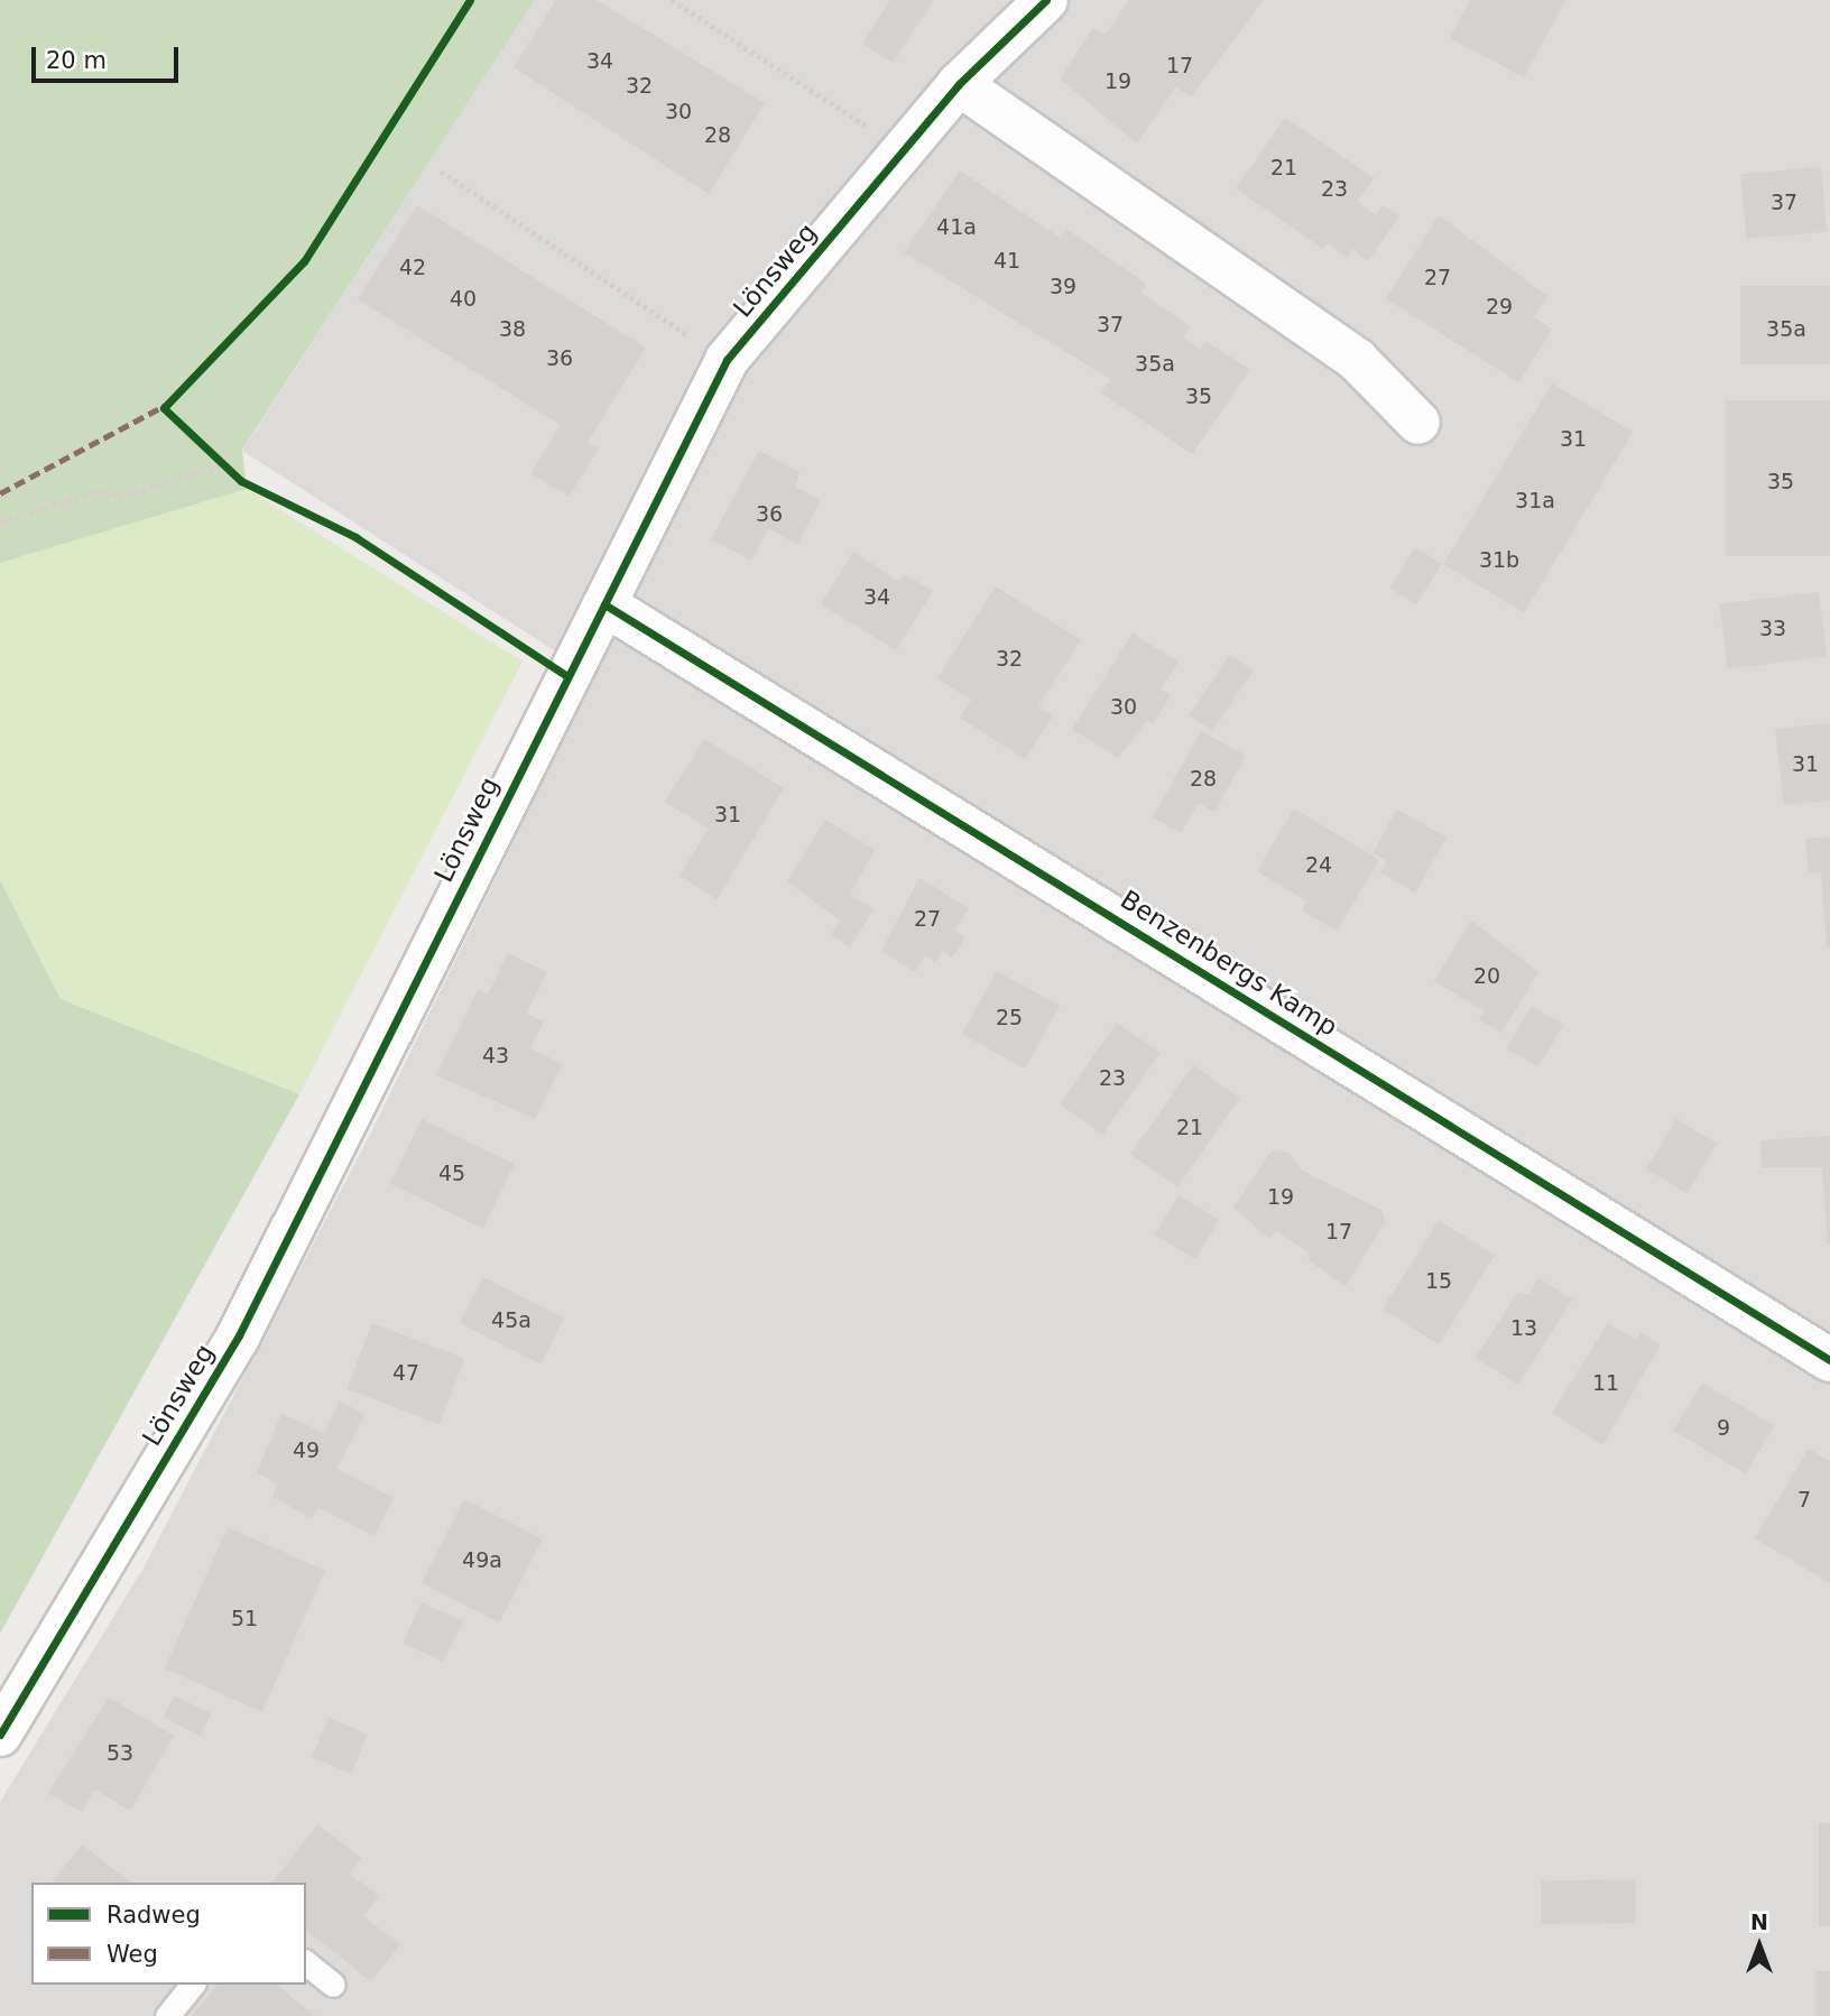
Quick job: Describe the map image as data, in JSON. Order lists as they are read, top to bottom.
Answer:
{
  "streets": {
    "street": ["Lönsweg", "Benzenbergs Kamp"]
  },
  "crossings": [
    ["Lönsweg", "Benzenbergs Kamp"]
  ],
  "house_numbers": [
    "34",
    "17",
    "19",
    "32",
    "30",
    "28",
    "21",
    "23",
    "37",
    "41a",
    "41",
    "42",
    "27",
    "39",
    "40",
    "29",
    "37",
    "38",
    "35a",
    "36",
    "35a",
    "35",
    "31",
    "35",
    "31a",
    "36",
    "31b",
    "34",
    "33",
    "32",
    "30",
    "31",
    "28",
    "31",
    "24",
    "27",
    "20",
    "25",
    "43",
    "23",
    "21",
    "45",
    "19",
    "17",
    "15",
    "45a",
    "13",
    "47",
    "11",
    "9",
    "49",
    "7",
    "49a",
    "51",
    "53"
  ],
  "legend": ["Radweg", "Weg"],
  "scale_bar": "20 m",
  "north": "top"
}
